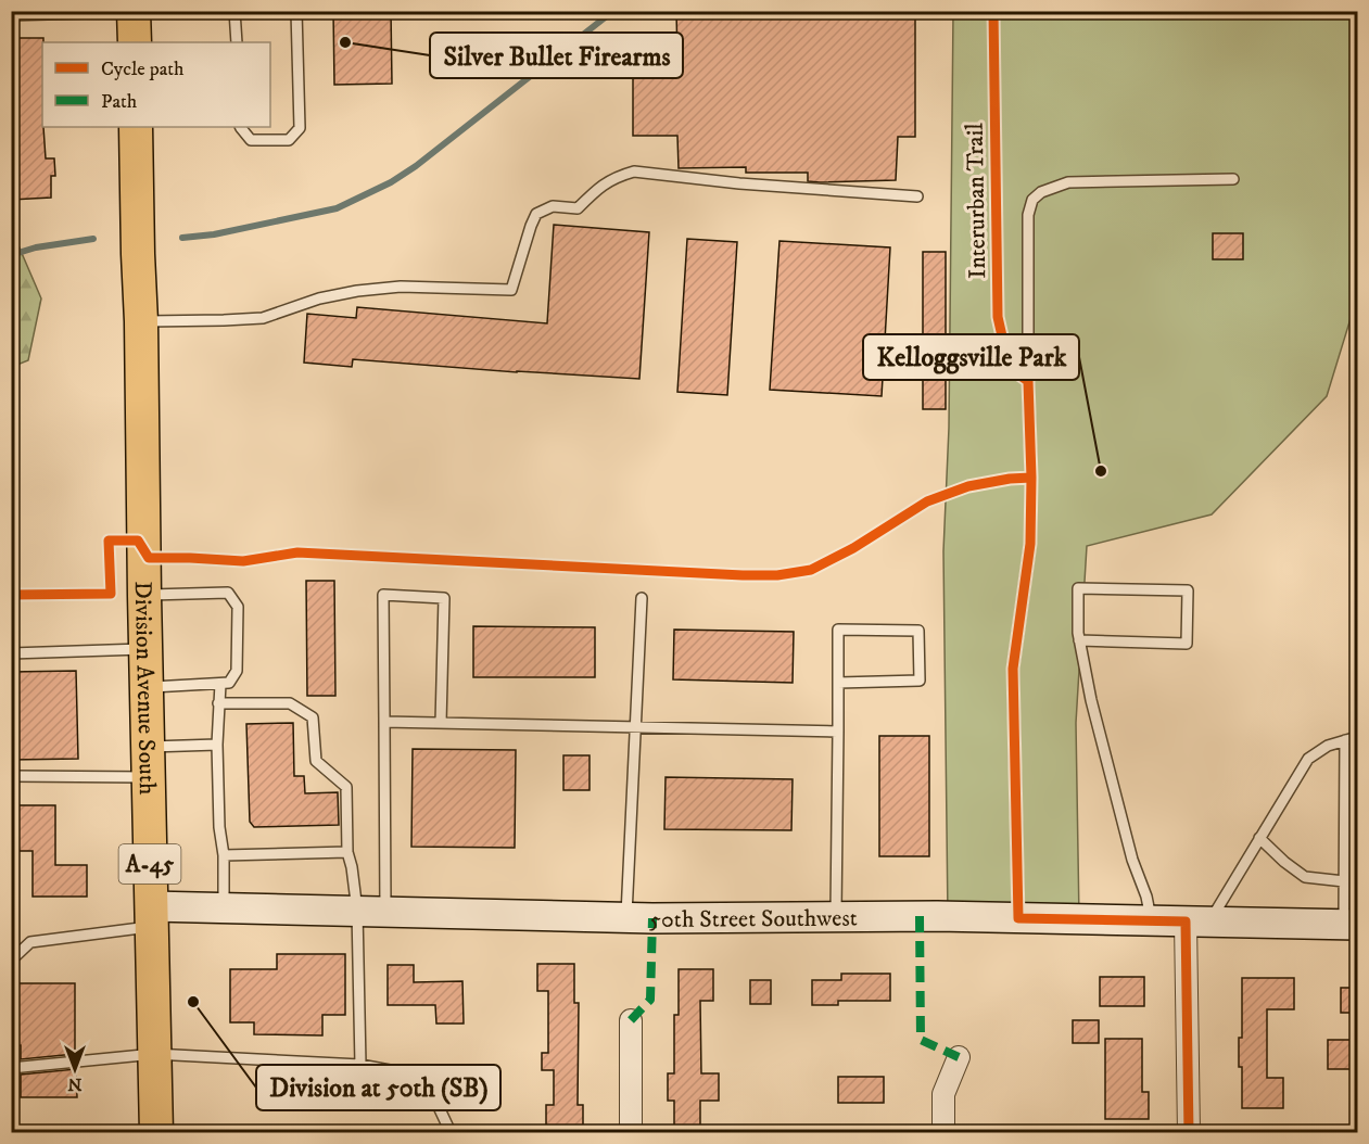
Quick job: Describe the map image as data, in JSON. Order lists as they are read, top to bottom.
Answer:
{
  "streets": {
    "main road": ["Division Avenue South", "A-45"],
    "street": ["50th Street Southwest"],
    "cycle path": ["Interurban Trail"]
  },
  "crossings": [
    ["Division Avenue South", "50th Street Southwest"]
  ],
  "places": ["Silver Bullet Firearms", "Kelloggsville Park", "Division at 50th (SB)"],
  "legend": ["Cycle path", "Path"],
  "north": "bottom"
}
